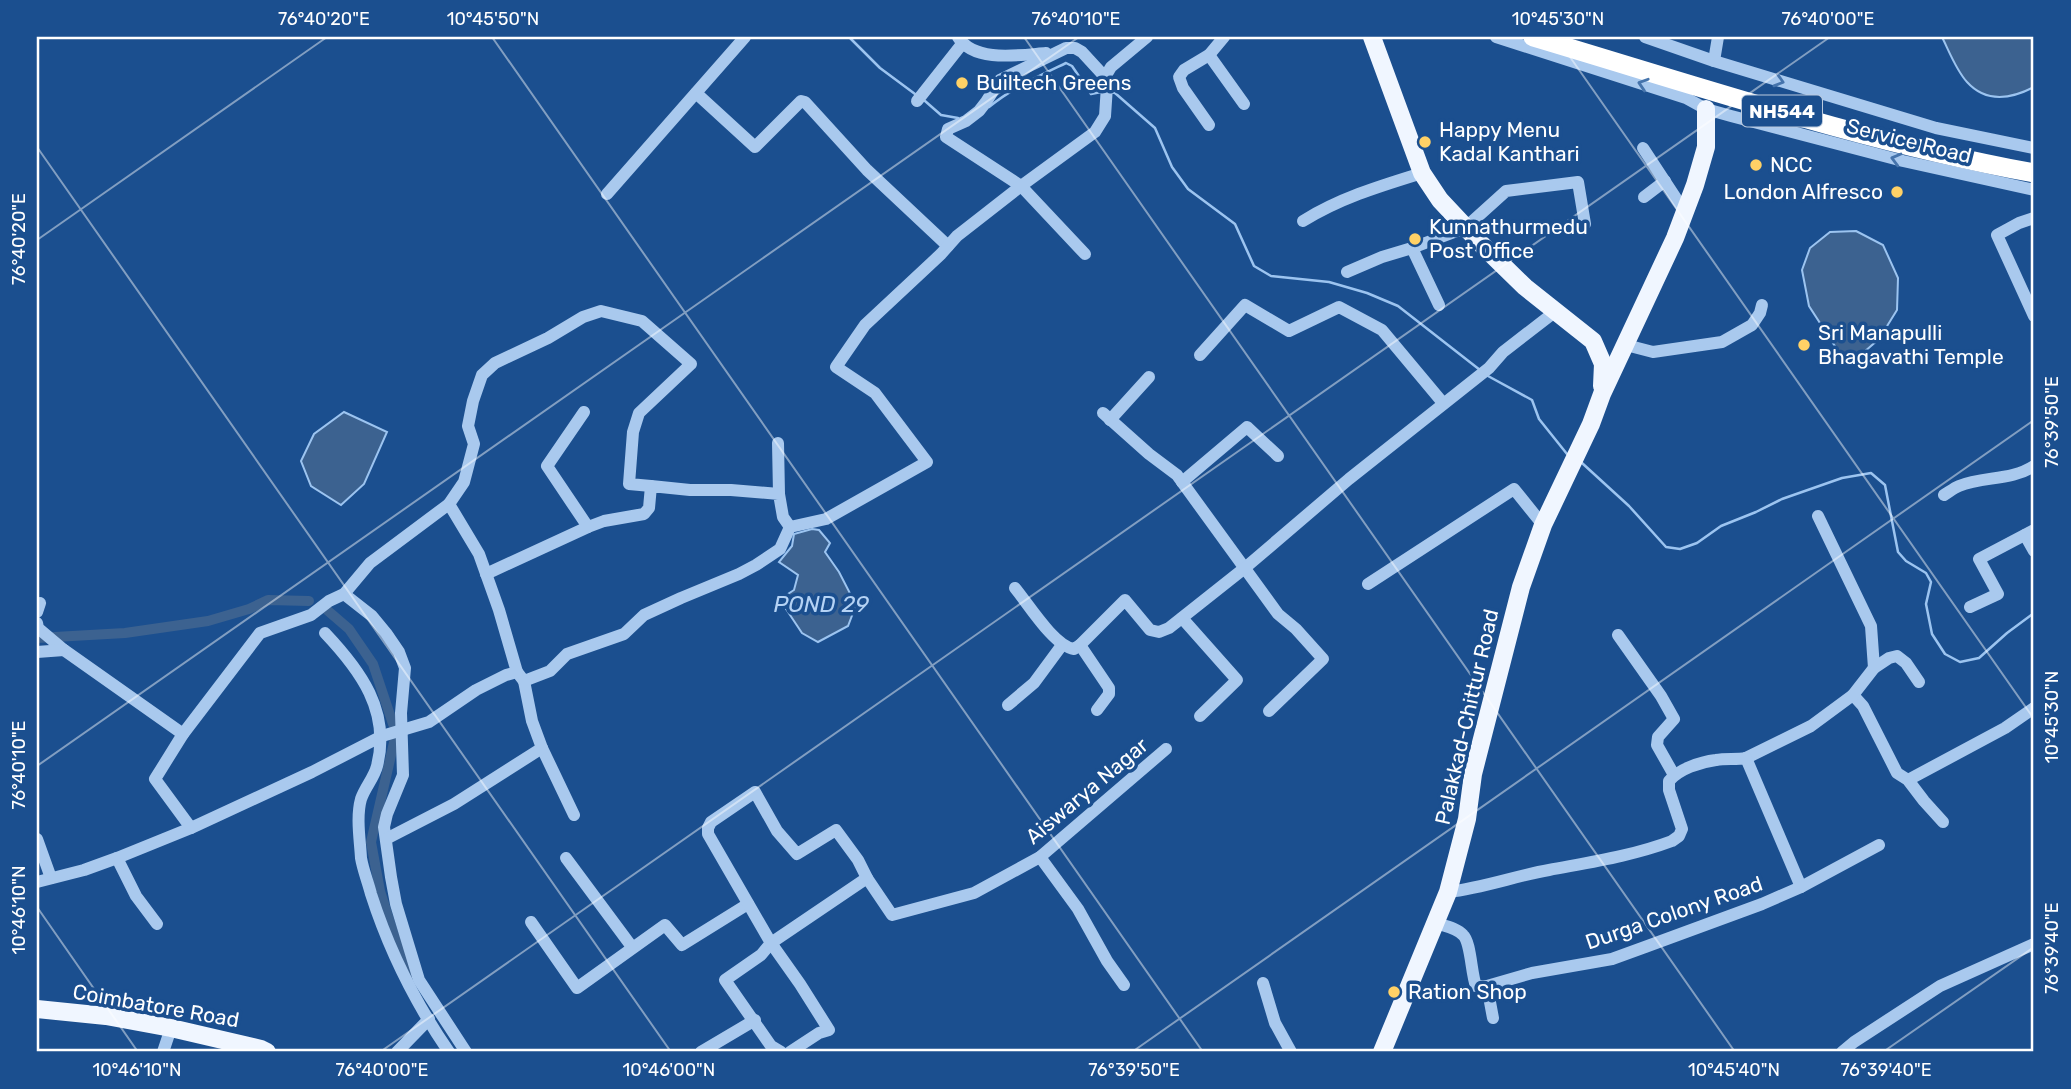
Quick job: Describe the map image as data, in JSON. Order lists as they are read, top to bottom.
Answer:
{
  "streets": {
    "highway": ["NH544"],
    "main road": ["Palakkad-Chittur Road", "Coimbatore Road"],
    "street": ["Service Road", "Aiswarya Nagar", "Durga Colony Road"]
  },
  "crossings": [
    ["Service Road", "Palakkad-Chittur Road"]
  ],
  "water": ["POND 29"],
  "places": [
    "Builtech Greens",
    "Happy Menu Kadal Kanthari",
    "NCC",
    "London Alfresco",
    "Kunnathurmedu Post Office",
    "Sri Manapulli Bhagavathi Temple",
    "Ration Shop"
  ],
  "coordinates": [
    "76°40'20\"E",
    "10°45'50\"N",
    "76°40'10\"E",
    "10°45'30\"N",
    "76°40'00\"E",
    "76°39'50\"E",
    "10°46'10\"N",
    "76°39'40\"E",
    "10°46'00\"N",
    "10°45'40\"N"
  ]
}
